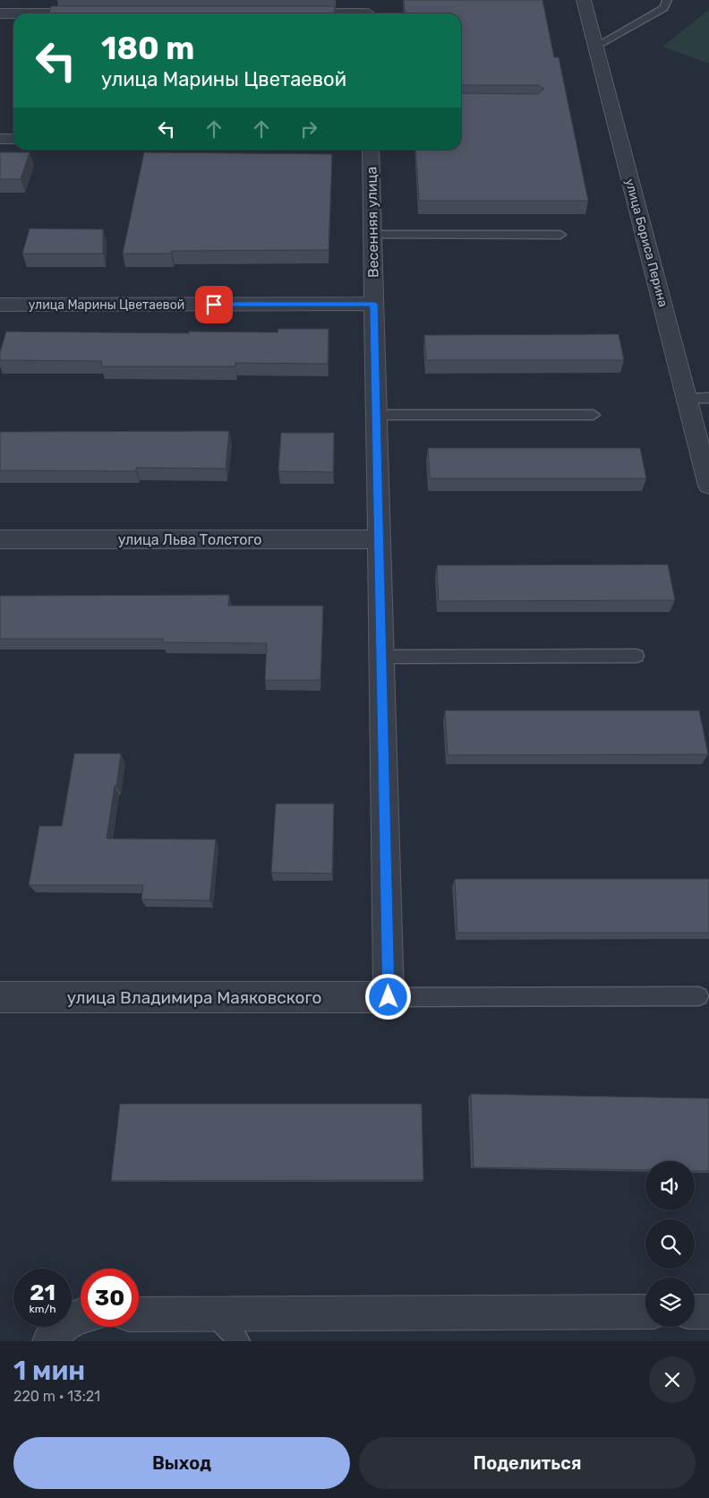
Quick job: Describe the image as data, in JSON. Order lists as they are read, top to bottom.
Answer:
{
  "streets": {
    "street": [
      "Весенняя улица",
      "улица Бориса Перина",
      "улица Марины Цветаевой",
      "улица Льва Толстого",
      "улица Владимира Маяковского"
    ]
  },
  "crossings": [
    ["Весенняя улица", "улица Марины Цветаевой"],
    ["Весенняя улица", "улица Льва Толстого"],
    ["Весенняя улица", "улица Владимира Маяковского"]
  ],
  "page": {
    "turn": ["180 m", "улица Марины Цветаевой"],
    "speed": "21 km/h",
    "limit": "30",
    "heading": ["1 мин", "220 m · 13:21"],
    "buttons": ["Выход", "Поделиться"]
  }
}
